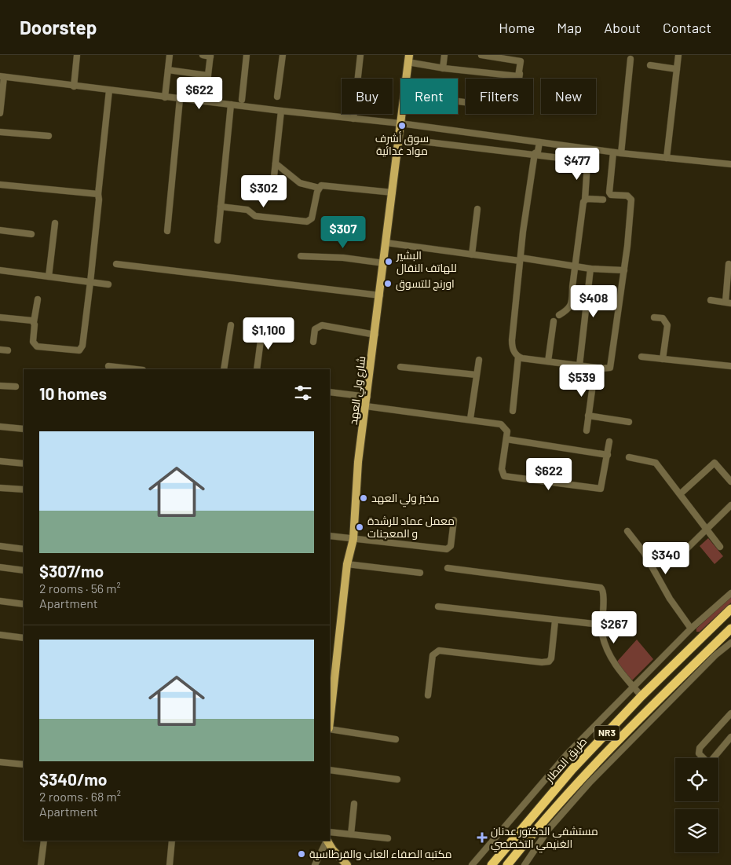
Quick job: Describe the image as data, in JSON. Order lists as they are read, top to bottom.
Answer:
{
  "streets": {
    "highway": ["NR3", "طريق المطار"],
    "main road": ["شارع ولي العهد"]
  },
  "places": {
    "other": [
      "سوق أشرف مواد غدائية",
      "البشير للهاتف النقال",
      "اورنج للتسوق",
      "مخبز ولي العهد",
      "معمل عماد للرشدة و المعجنات",
      "مكتبه الصفاء العاب والقرطاسية"
    ],
    "health": ["مستشفي الدكتور عدنان الغنيمي التخصصي"]
  },
  "page": {
    "header": "Doorstep",
    "nav": [
      "Home",
      "Map",
      "About",
      "Contact"
    ],
    "price": [
      "$622",
      "$477",
      "$302",
      "$307",
      "$408",
      "$1,100",
      "$539",
      "$622",
      "$340",
      "$267"
    ],
    "chip": [
      "Buy",
      "Rent",
      "Filters",
      "New"
    ],
    "heading": "10 homes",
    "list": [
      {
        "name": "$307/mo",
        "note": "2 rooms · 56 m² · Apartment"
      },
      {
        "name": "$340/mo",
        "note": "2 rooms · 68 m² · Apartment"
      }
    ]
  }
}
